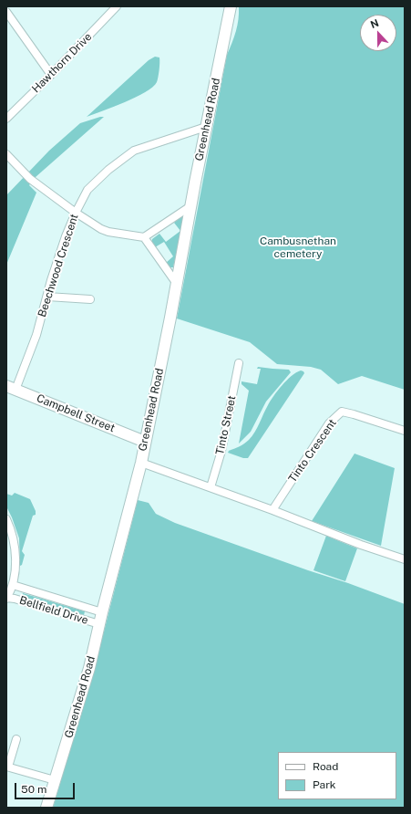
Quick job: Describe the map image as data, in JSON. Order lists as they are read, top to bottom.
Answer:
{
  "streets": {
    "street": [
      "Hawthorn Drive",
      "Greenhead Road",
      "Beechwood Crescent",
      "Campbell Street",
      "Tinto Street",
      "Tinto Crescent",
      "Bellfield Drive"
    ]
  },
  "crossings": [
    ["Greenhead Road", "Beechwood Crescent"],
    ["Greenhead Road", "Campbell Street"],
    ["Greenhead Road", "Bellfield Drive"],
    ["Beechwood Crescent", "Campbell Street"]
  ],
  "parks": ["Cambusnethan cemetery"],
  "legend": ["Road", "Park"],
  "scale_bar": "50 m",
  "north": "top"
}
